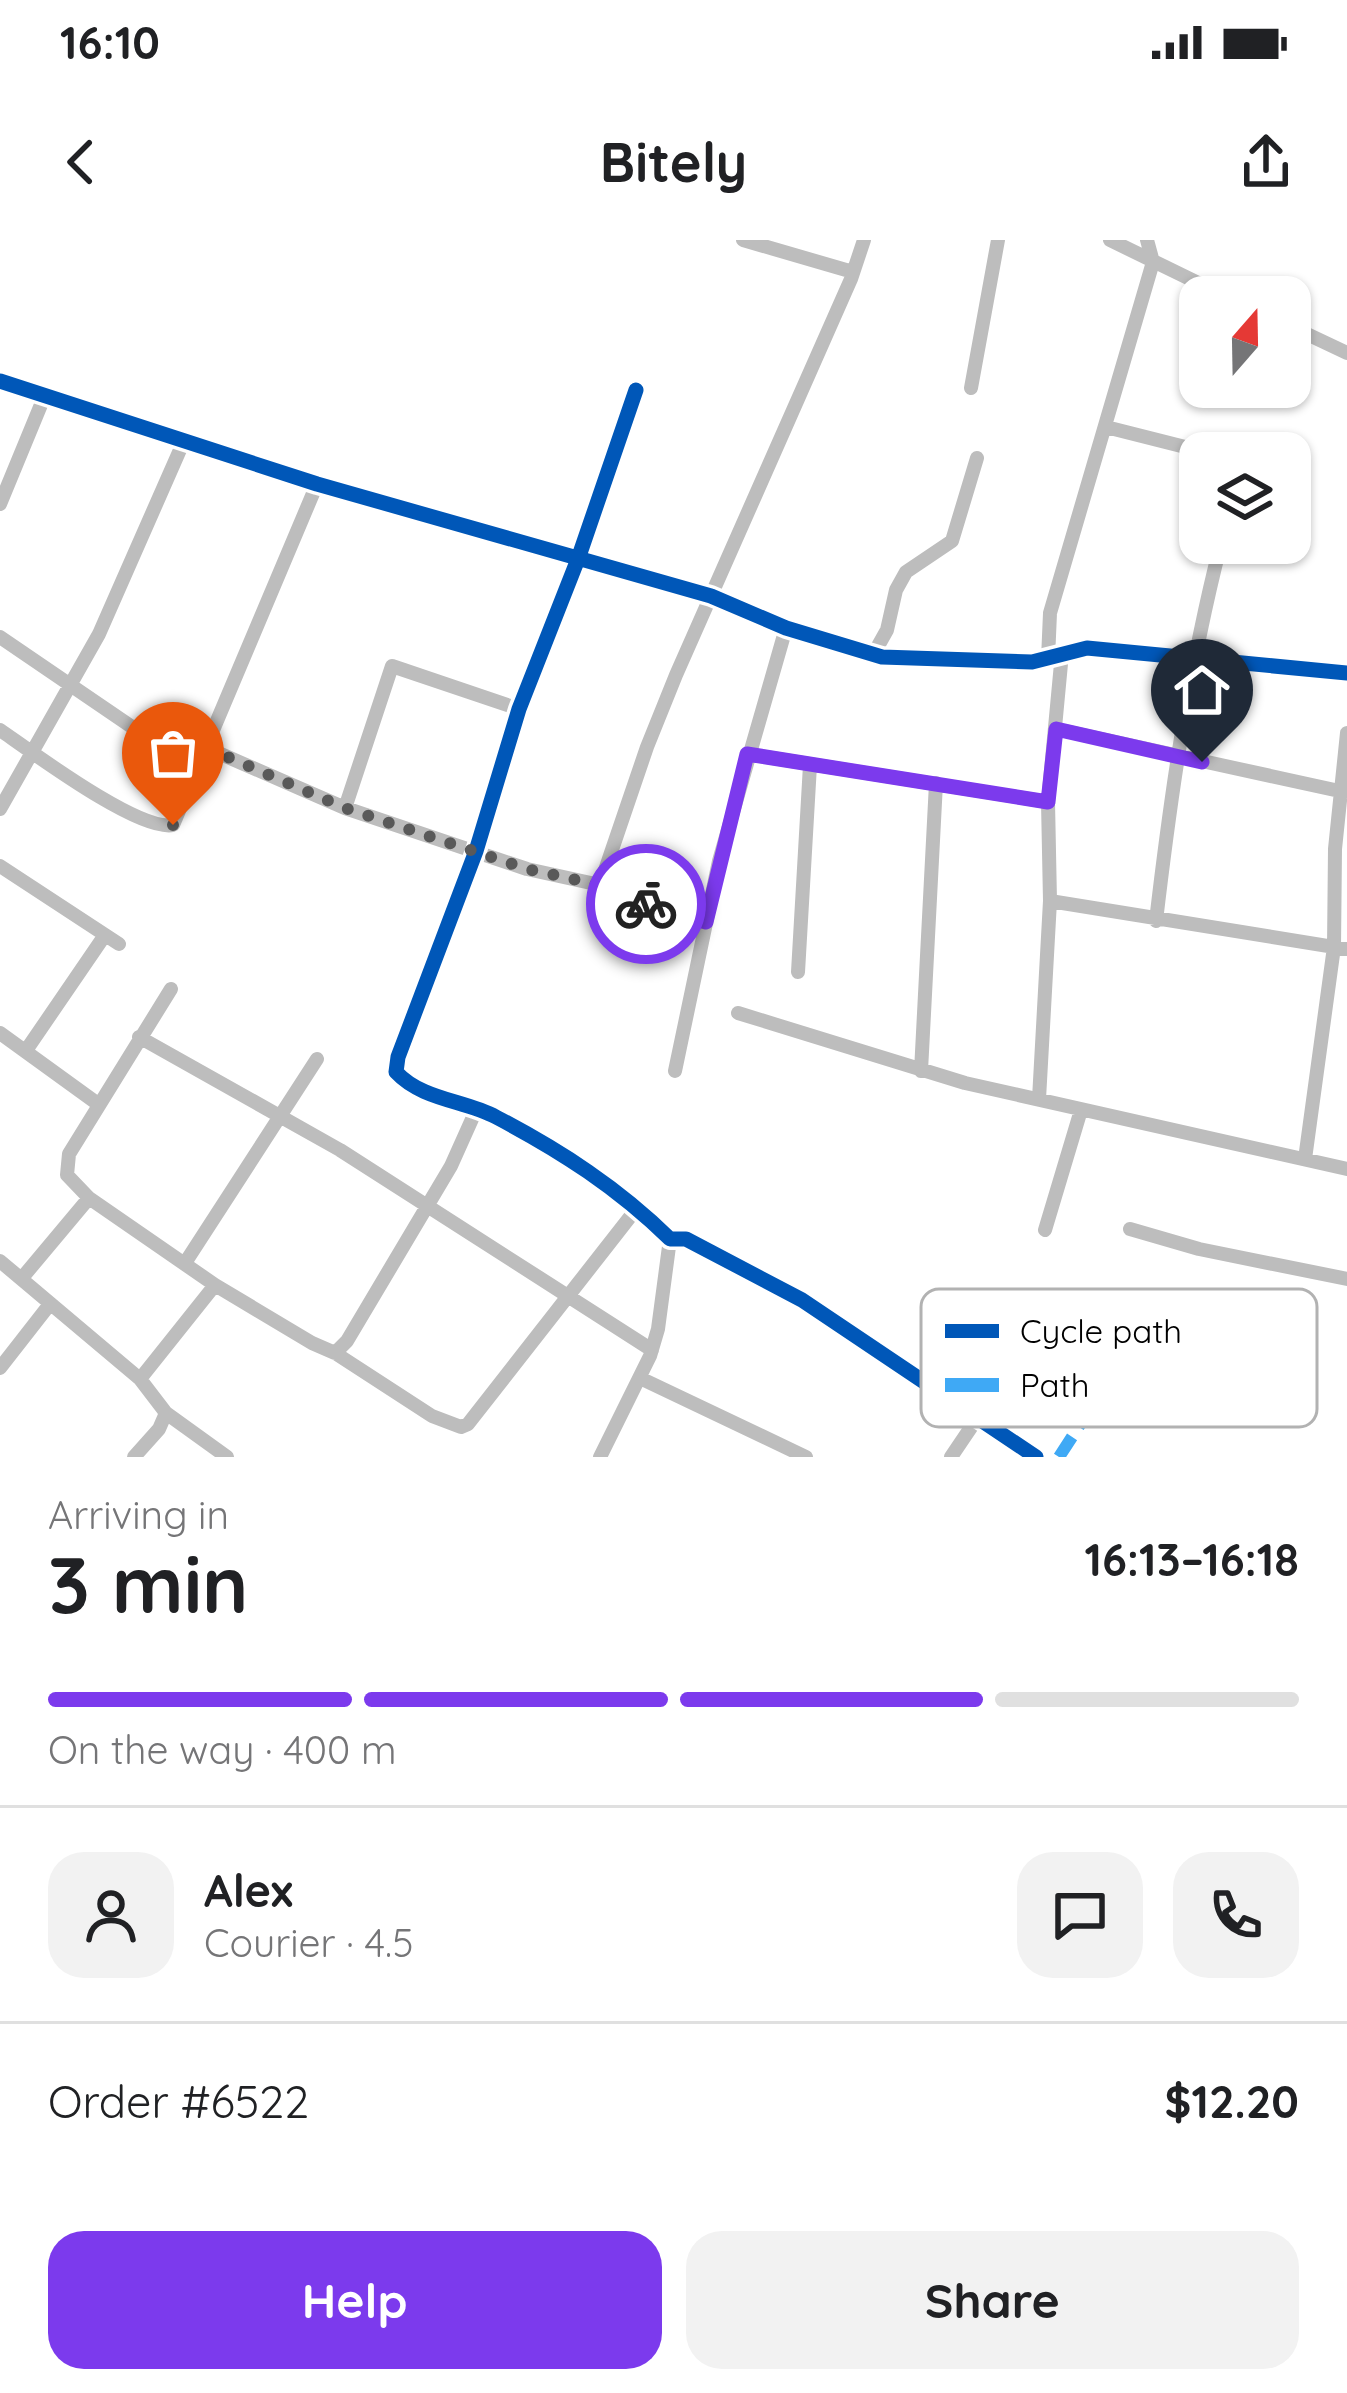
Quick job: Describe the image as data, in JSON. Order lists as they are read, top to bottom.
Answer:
{
  "legend": ["Cycle path", "Path"],
  "north": "top",
  "page": {
    "status": "16:10",
    "header": "Bitely",
    "heading": ["3 min", "Arriving in", "16:13–16:18"],
    "panel": [
      "Alex",
      "Courier · 4.5",
      "Order #6522",
      "$12.20"
    ],
    "bar": "On the way · 400 m",
    "buttons": ["Help", "Share"]
  }
}
